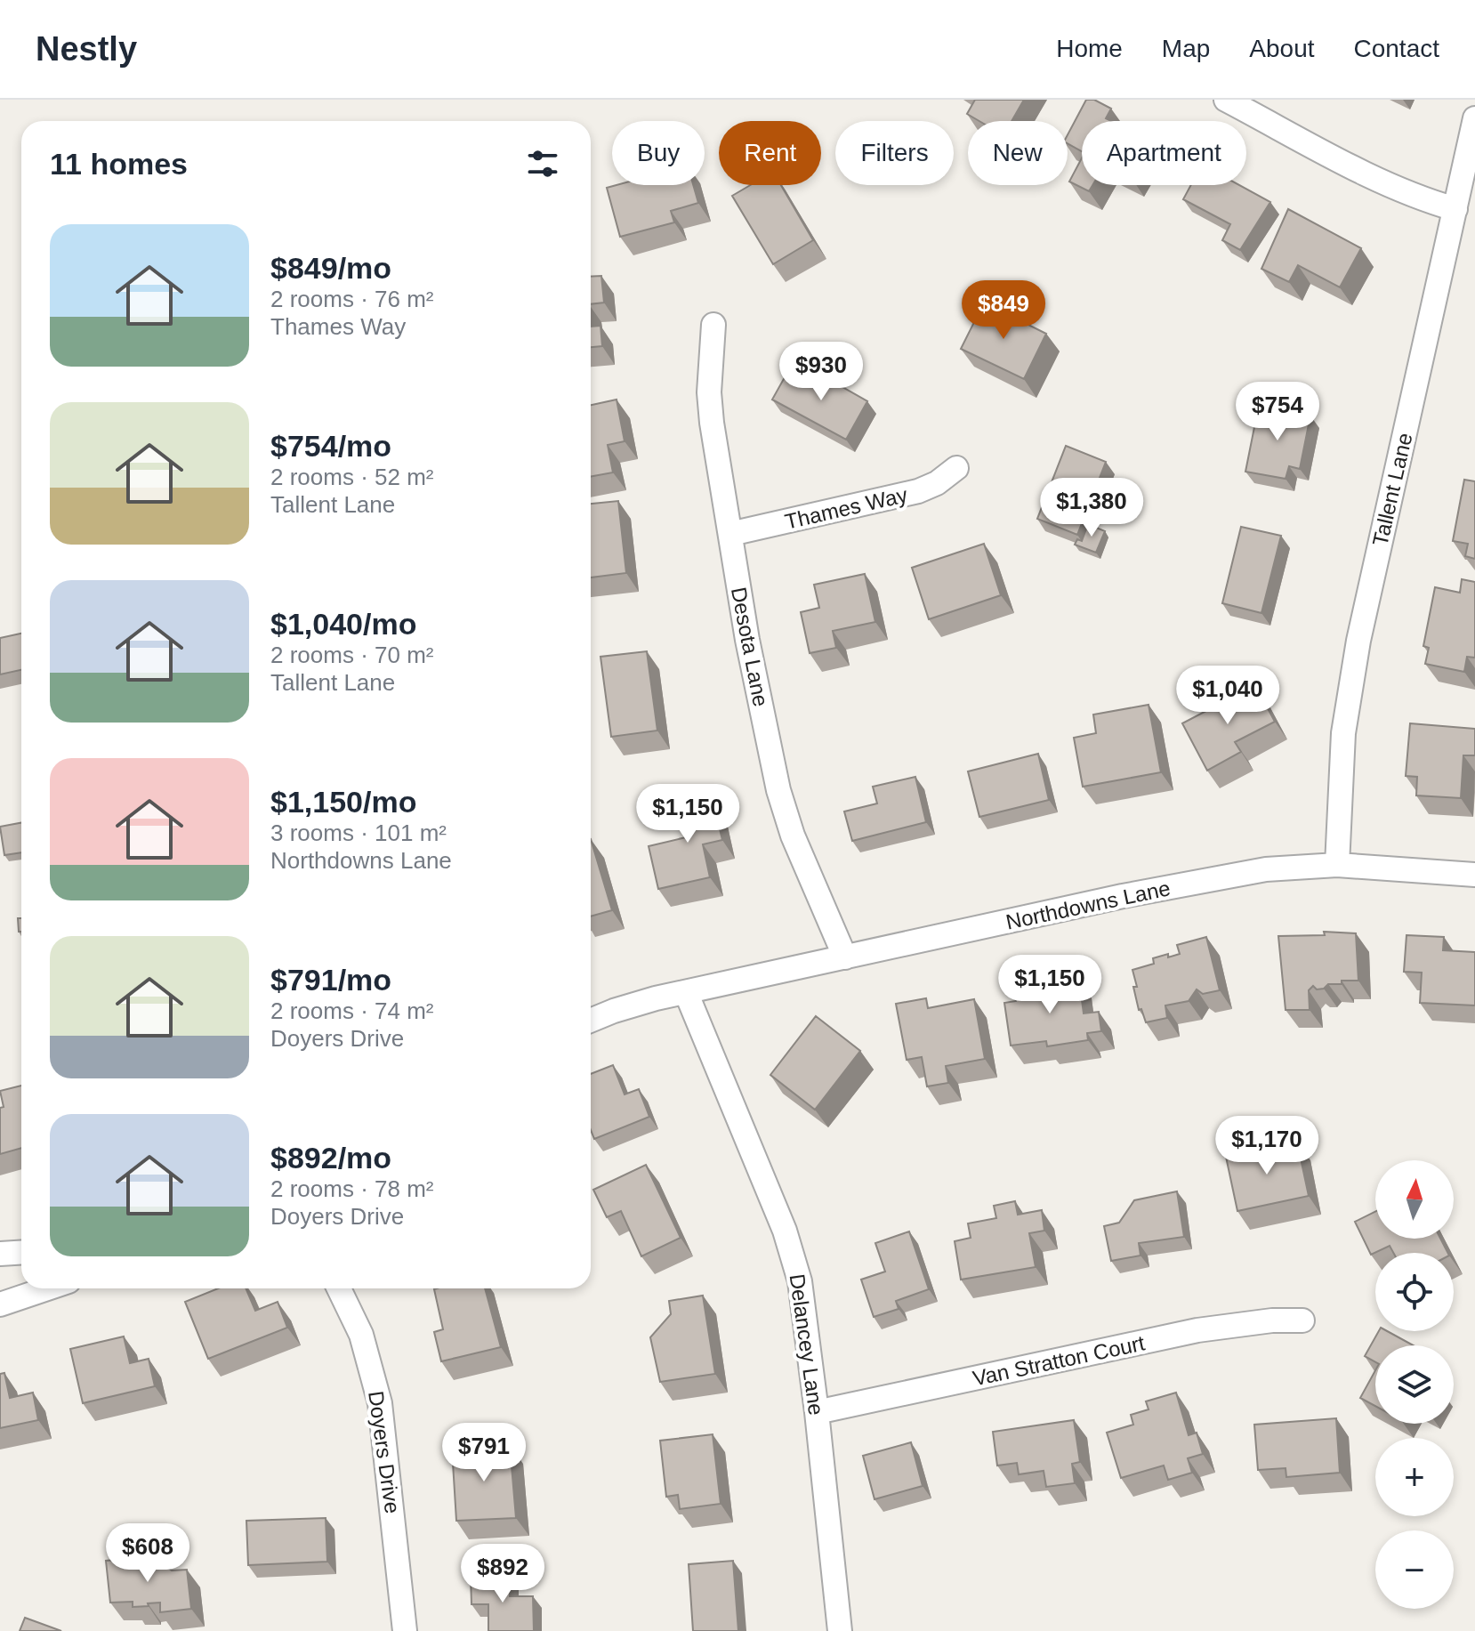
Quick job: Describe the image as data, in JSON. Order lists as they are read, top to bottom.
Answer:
{
  "streets": {
    "street": [
      "Tallent Lane",
      "Thames Way",
      "Desota Lane",
      "Northdowns Lane",
      "Delancey Lane",
      "Van Stratton Court",
      "Doyers Drive"
    ]
  },
  "crossings": [
    ["Tallent Lane", "Northdowns Lane"],
    ["Thames Way", "Desota Lane"],
    ["Desota Lane", "Northdowns Lane"],
    ["Northdowns Lane", "Delancey Lane"],
    ["Delancey Lane", "Van Stratton Court"]
  ],
  "north": "top",
  "page": {
    "header": "Nestly",
    "nav": [
      "Home",
      "Map",
      "About",
      "Contact"
    ],
    "chip": [
      "Buy",
      "Rent",
      "Filters",
      "New",
      "Apartment"
    ],
    "heading": "11 homes",
    "list": [
      {
        "name": "$849/mo",
        "note": "2 rooms · 76 m² · Thames Way"
      },
      {
        "name": "$754/mo",
        "note": "2 rooms · 52 m² · Tallent Lane"
      },
      {
        "name": "$1,040/mo",
        "note": "2 rooms · 70 m² · Tallent Lane"
      },
      {
        "name": "$1,150/mo",
        "note": "3 rooms · 101 m² · Northdowns Lane"
      },
      {
        "name": "$791/mo",
        "note": "2 rooms · 74 m² · Doyers Drive"
      },
      {
        "name": "$892/mo",
        "note": "2 rooms · 78 m² · Doyers Drive"
      }
    ],
    "price": [
      "$849",
      "$930",
      "$754",
      "$1,380",
      "$1,040",
      "$1,150",
      "$1,150",
      "$1,170",
      "$791",
      "$608",
      "$892"
    ],
    "map_buttons": ["+", "−"]
  }
}
